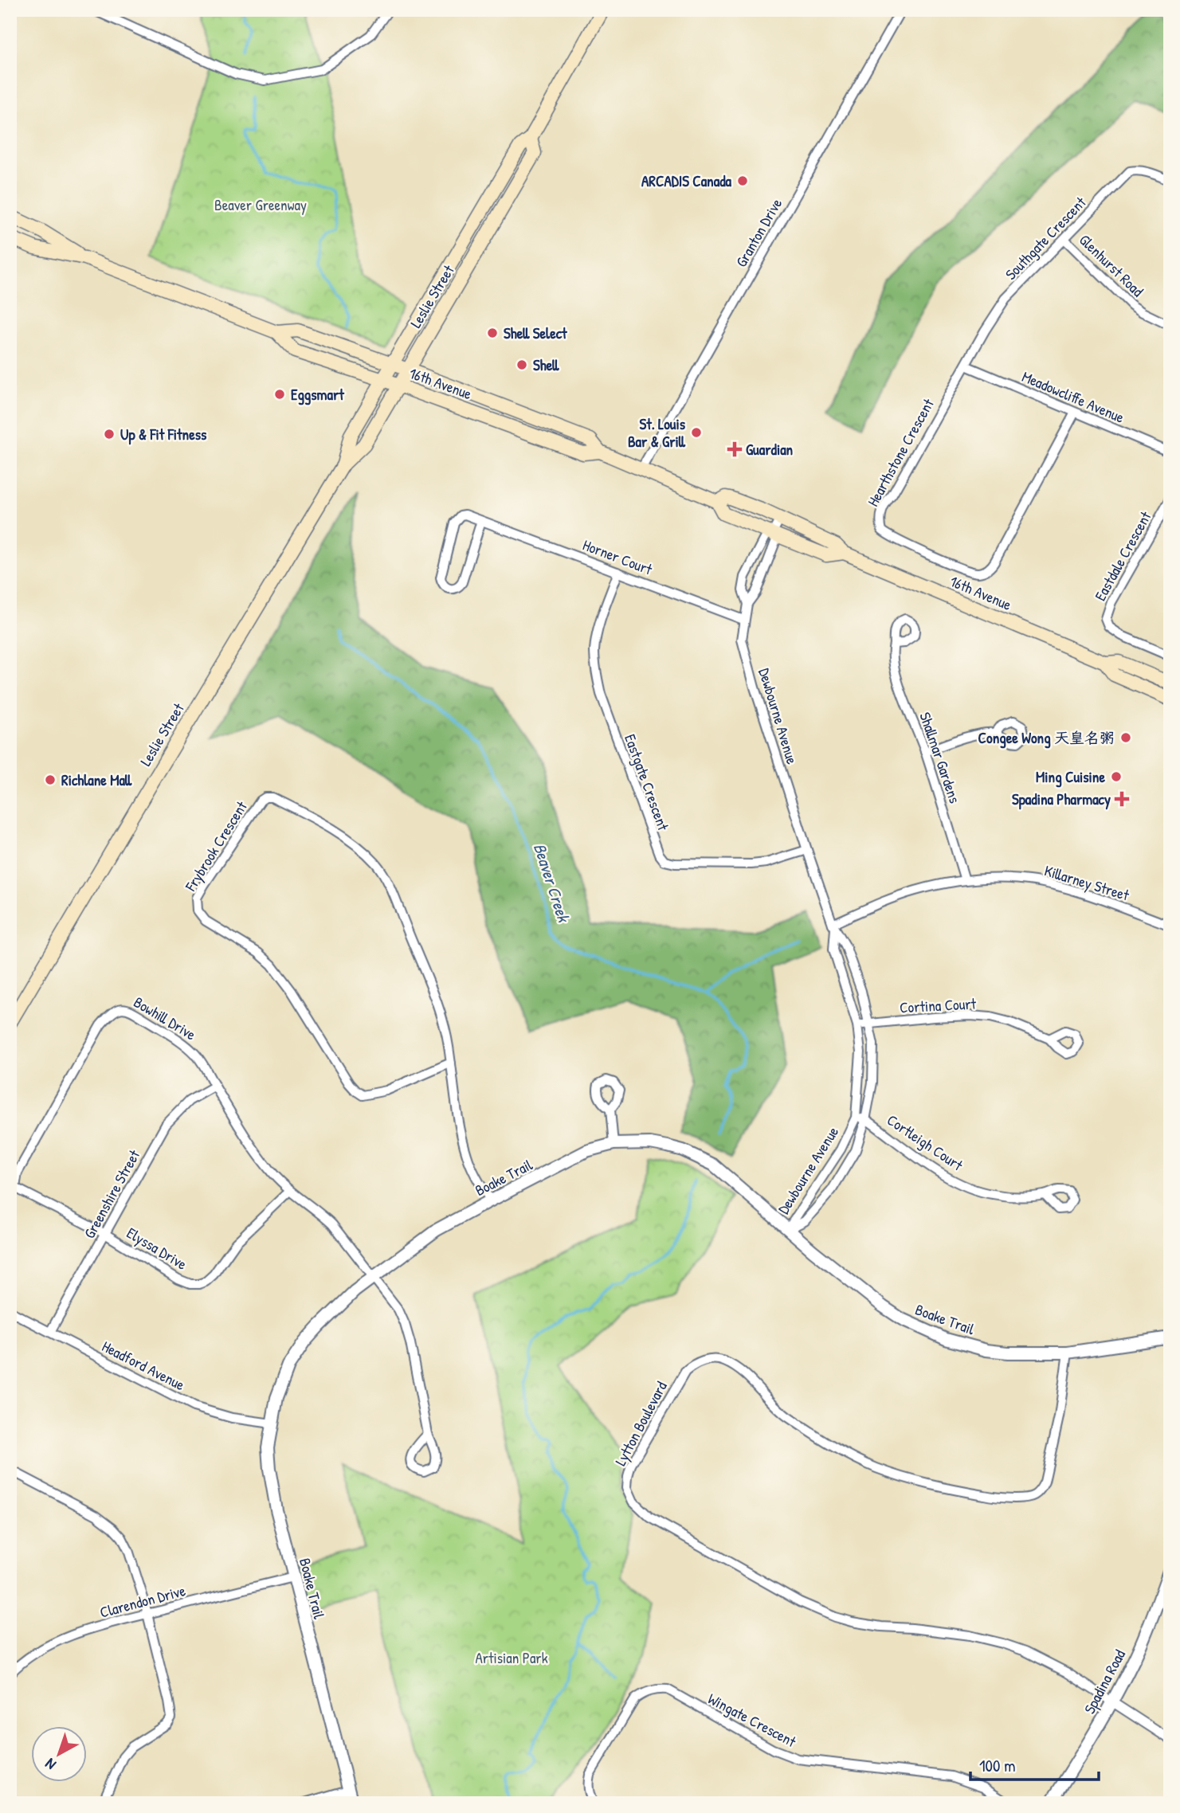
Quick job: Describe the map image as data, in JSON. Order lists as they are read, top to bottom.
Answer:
{
  "streets": {
    "main road": ["Leslie Street", "16th Avenue"],
    "street": [
      "Granton Drive",
      "Southgate Crescent",
      "Glenhurst Road",
      "Meadowcliffe Avenue",
      "Hearthstone Crescent",
      "Eastdale Crescent",
      "Horner Court",
      "Dewbourne Avenue",
      "Shallmar Gardens",
      "Eastgate Crescent",
      "Frybrook Crescent",
      "Killarney Street",
      "Cortina Court",
      "Bowhill Drive",
      "Cortleigh Court",
      "Boake Trail",
      "Greenshire Street",
      "Elyssa Drive",
      "Headford Avenue",
      "Lytton Boulevard",
      "Clarendon Drive",
      "Spadina Road",
      "Wingate Crescent"
    ]
  },
  "crossings": [
    ["Granton Drive", "16th Avenue"],
    ["Southgate Crescent", "Glenhurst Road"],
    ["Southgate Crescent", "Meadowcliffe Avenue"],
    ["Southgate Crescent", "Hearthstone Crescent"],
    ["Leslie Street", "16th Avenue"],
    ["16th Avenue", "Dewbourne Avenue"],
    ["Meadowcliffe Avenue", "Hearthstone Crescent"],
    ["Horner Court", "Dewbourne Avenue"],
    ["Horner Court", "Eastgate Crescent"],
    ["Dewbourne Avenue", "Eastgate Crescent"],
    ["Dewbourne Avenue", "Killarney Street"],
    ["Dewbourne Avenue", "Cortina Court"],
    ["Dewbourne Avenue", "Cortleigh Court"],
    ["Dewbourne Avenue", "Boake Trail"],
    ["Shallmar Gardens", "Killarney Street"],
    ["Frybrook Crescent", "Boake Trail"],
    ["Bowhill Drive", "Boake Trail"],
    ["Bowhill Drive", "Greenshire Street"],
    ["Bowhill Drive", "Elyssa Drive"],
    ["Boake Trail", "Headford Avenue"],
    ["Boake Trail", "Lytton Boulevard"],
    ["Boake Trail", "Clarendon Drive"],
    ["Greenshire Street", "Elyssa Drive"],
    ["Greenshire Street", "Headford Avenue"],
    ["Lytton Boulevard", "Spadina Road"]
  ],
  "water": ["Beaver Creek"],
  "parks": ["Beaver Greenway", "Artisian Park"],
  "places": {
    "other": [
      "ARCADIS Canada",
      "Shell Select",
      "Shell",
      "Eggsmart",
      "St. Louis Bar & Grill",
      "Up & Fit Fitness",
      "Congee Wong 天皇名粥",
      "Ming Cuisine",
      "Richlane Mall"
    ],
    "health": ["Guardian", "Spadina Pharmacy"]
  },
  "scale_bar": "100 m",
  "north": "bottom left"
}
